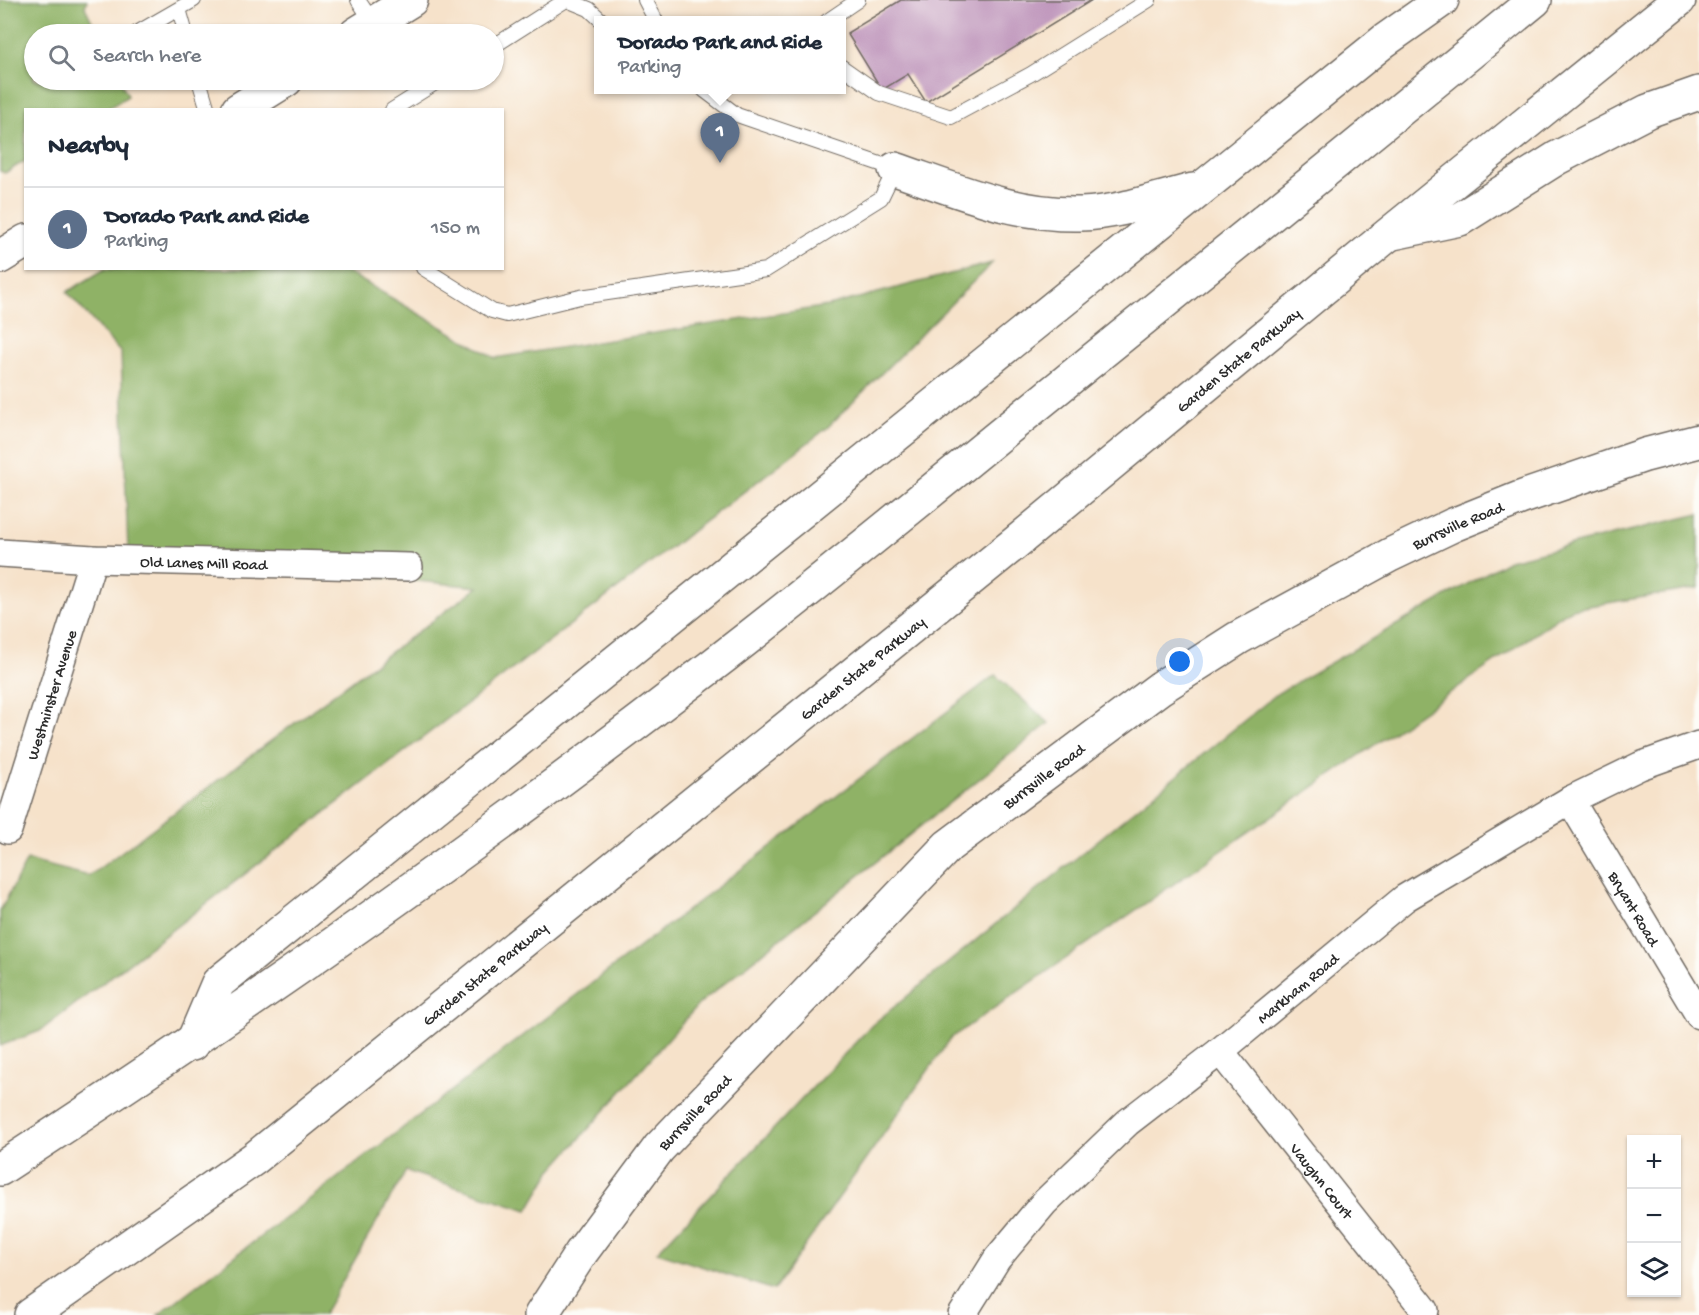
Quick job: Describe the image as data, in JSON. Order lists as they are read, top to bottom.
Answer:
{
  "streets": {
    "main road": ["Garden State Parkway", "Burrsville Road"],
    "street": [
      "Old Lanes Mill Road",
      "Westminster Avenue",
      "Bryant Road",
      "Markham Road",
      "Vaughn Court"
    ]
  },
  "crossings": [
    ["Old Lanes Mill Road", "Westminster Avenue"],
    ["Bryant Road", "Markham Road"],
    ["Markham Road", "Vaughn Court"]
  ],
  "page": {
    "popup": ["Dorado Park and Ride", "Parking"],
    "search": "Search here",
    "heading": "Nearby",
    "pins": "1",
    "list": [
      {
        "mark": "1",
        "name": "Dorado Park and Ride",
        "note": "Parking",
        "value": "150 m"
      }
    ],
    "map_buttons": ["+", "−"]
  }
}
